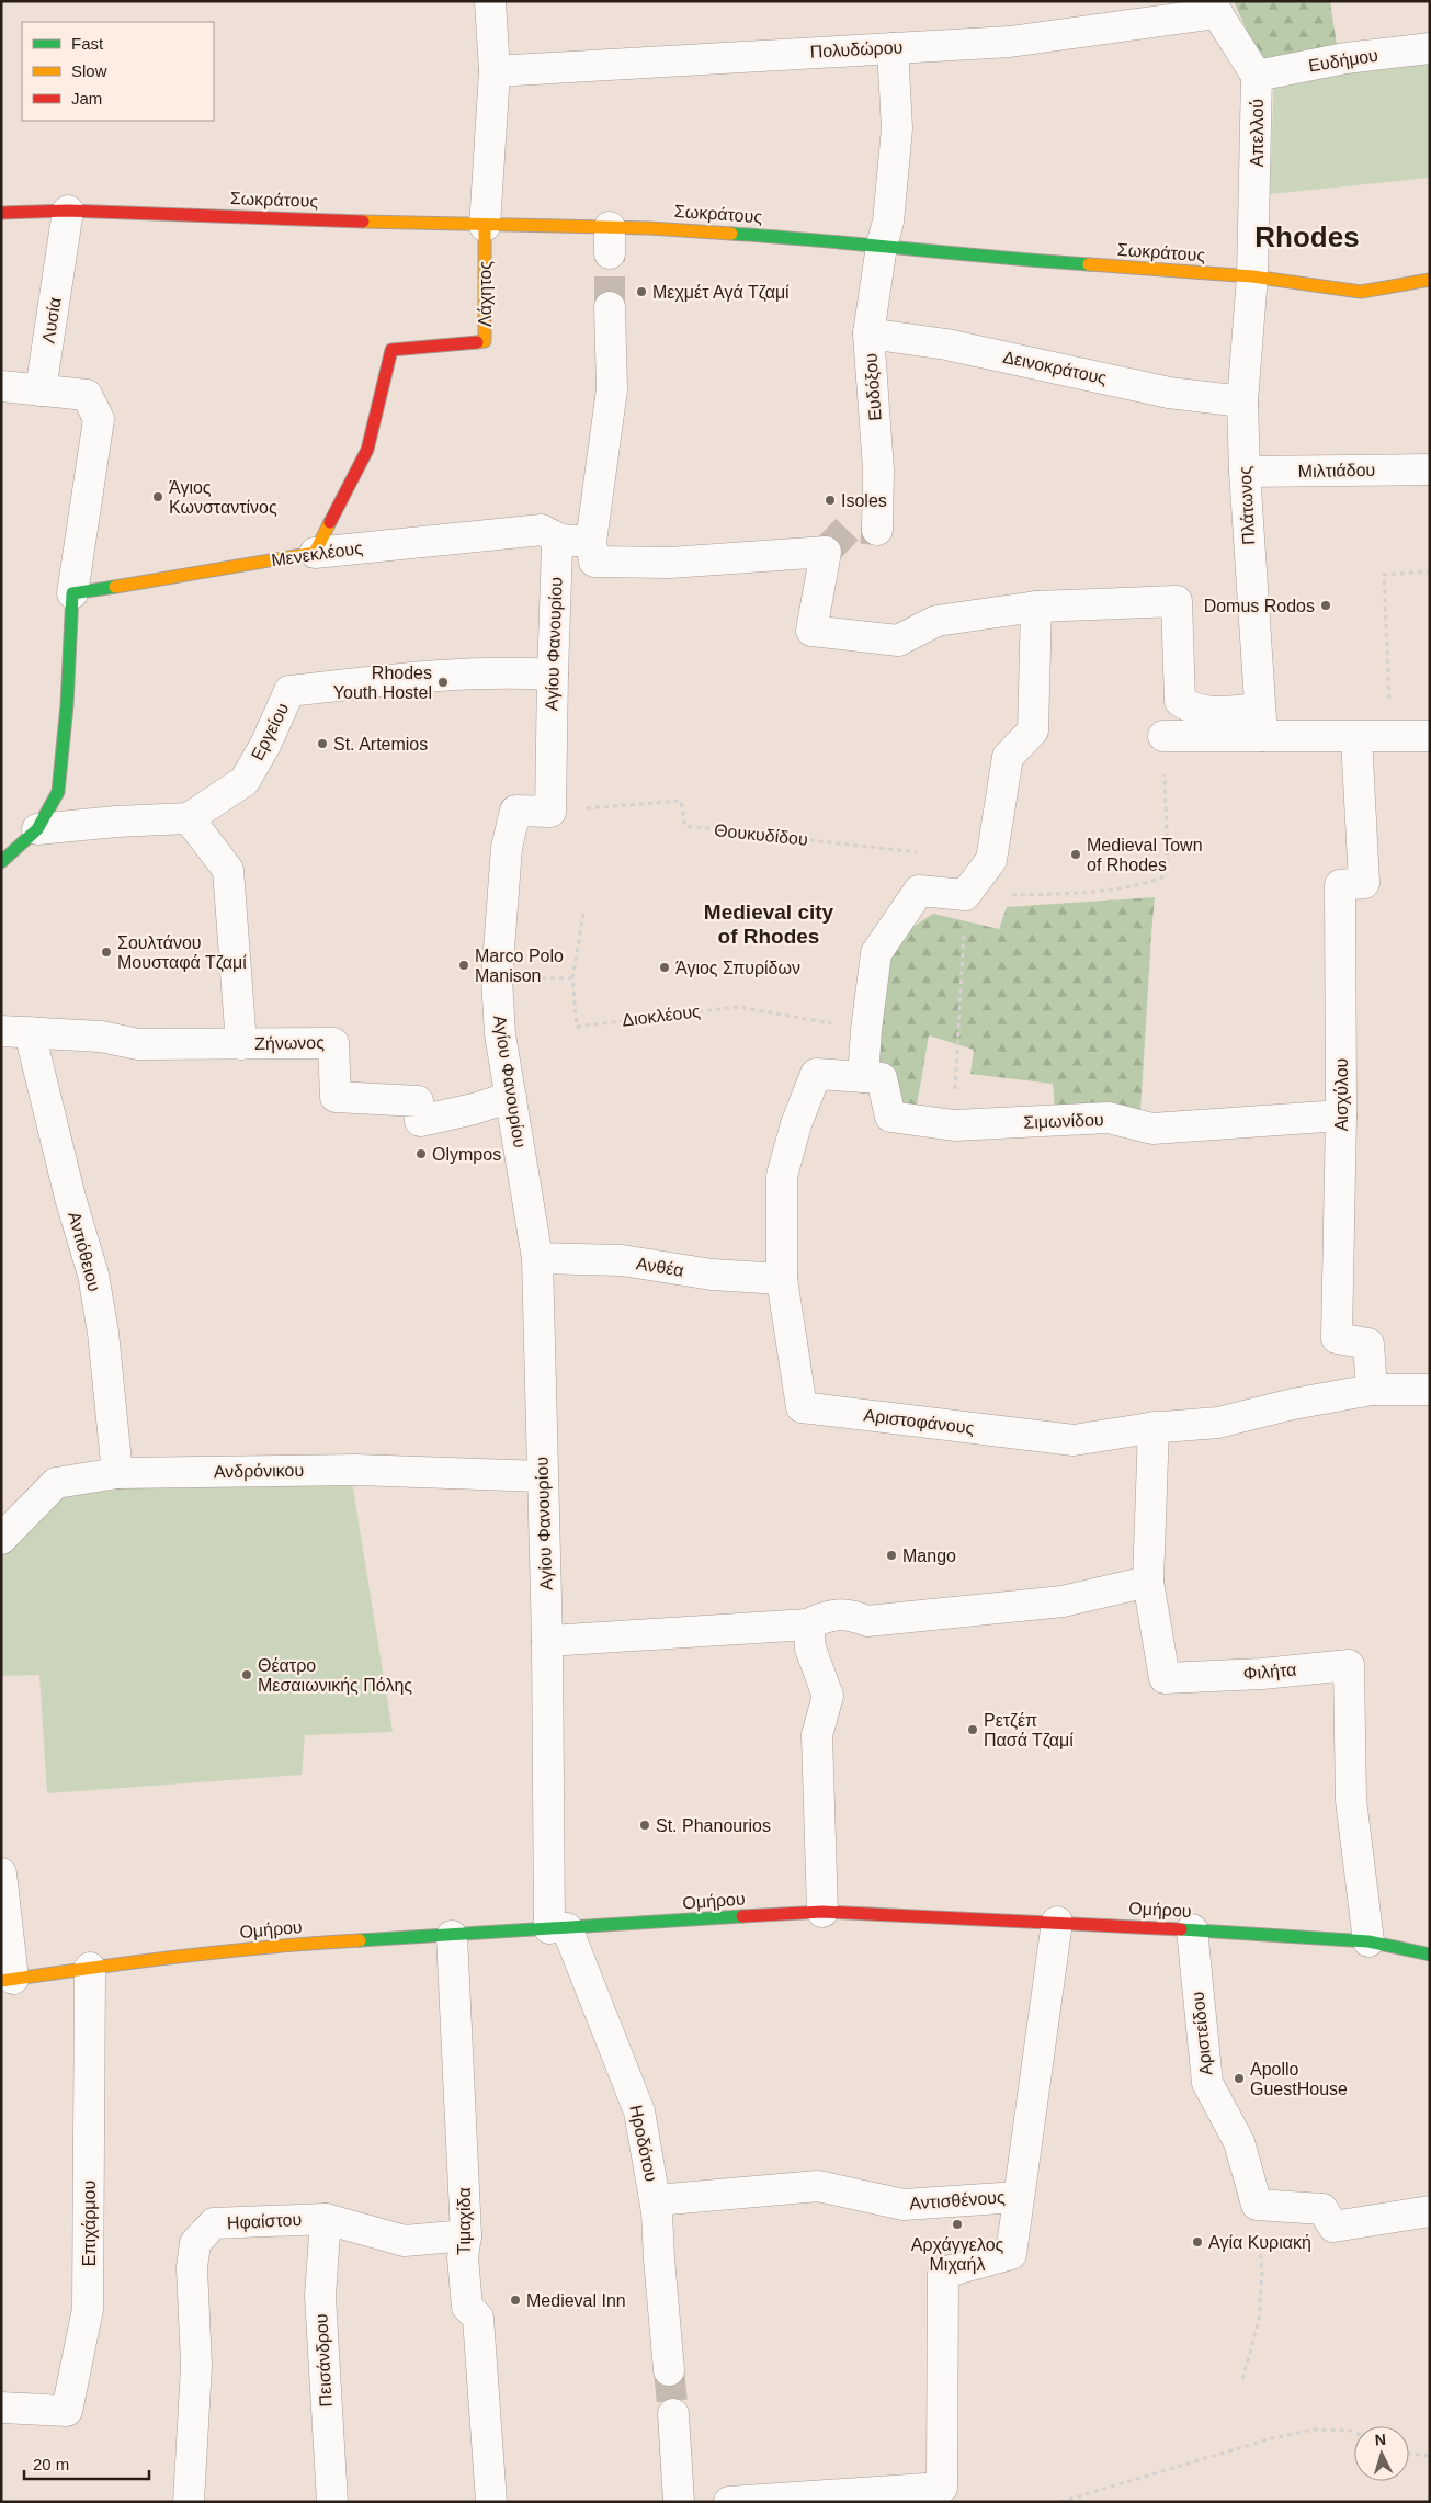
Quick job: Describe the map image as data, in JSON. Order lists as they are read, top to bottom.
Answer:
{
  "streets": {
    "street": [
      "Πολυδώρου",
      "Ευδήμου",
      "Απελλού",
      "Σωκράτους",
      "Λάχητος",
      "Λυσία",
      "Δεινοκράτους",
      "Ευδόξου",
      "Μιλτιάδου",
      "Πλάτωνος",
      "Μενεκλέους",
      "Αγίου Φανουρίου",
      "Εργείου",
      "Ζήνωνος",
      "Αισχύλου",
      "Σιμωνίδου",
      "Αντιόθειου",
      "Ανθέα",
      "Αριστοφάνους",
      "Ανδρόνικου",
      "Φιλήτα",
      "Ομήρου",
      "Αριστείδου",
      "Ηροδότου",
      "Αντισθένους",
      "Ηφαίστου",
      "Τιμαχίδα",
      "Επιχάρμου",
      "Πεισάνδρου"
    ],
    "path": ["Θουκυδίδου", "Διοκλέους"]
  },
  "crossings": [
    ["Πολυδώρου", "Απελλού"],
    ["Πολυδώρου", "Λάχητος"],
    ["Πολυδώρου", "Ευδόξου"],
    ["Ευδήμου", "Απελλού"],
    ["Απελλού", "Σωκράτους"],
    ["Απελλού", "Πλάτωνος"],
    ["Σωκράτους", "Λάχητος"],
    ["Σωκράτους", "Λυσία"],
    ["Σωκράτους", "Ευδόξου"],
    ["Σωκράτους", "Πλάτωνος"],
    ["Λάχητος", "Μενεκλέους"],
    ["Δεινοκράτους", "Ευδόξου"],
    ["Δεινοκράτους", "Πλάτωνος"],
    ["Μιλτιάδου", "Πλάτωνος"],
    ["Μενεκλέους", "Αγίου Φανουρίου"],
    ["Αγίου Φανουρίου", "Εργείου"],
    ["Αγίου Φανουρίου", "Θουκυδίδου"],
    ["Αγίου Φανουρίου", "Ζήνωνος"],
    ["Αγίου Φανουρίου", "Ανθέα"],
    ["Αγίου Φανουρίου", "Ανδρόνικου"],
    ["Αγίου Φανουρίου", "Ομήρου"],
    ["Αγίου Φανουρίου", "Ηροδότου"],
    ["Ζήνωνος", "Αντιόθειου"],
    ["Αισχύλου", "Σιμωνίδου"],
    ["Αισχύλου", "Αριστοφάνους"],
    ["Σιμωνίδου", "Αριστοφάνους"],
    ["Αντιόθειου", "Ανδρόνικου"],
    ["Ανθέα", "Αριστοφάνους"],
    ["Αριστοφάνους", "Φιλήτα"],
    ["Φιλήτα", "Ομήρου"],
    ["Ομήρου", "Αριστείδου"],
    ["Ομήρου", "Ηροδότου"],
    ["Ομήρου", "Αντισθένους"],
    ["Ομήρου", "Τιμαχίδα"],
    ["Ομήρου", "Επιχάρμου"],
    ["Ηροδότου", "Αντισθένους"],
    ["Ηφαίστου", "Τιμαχίδα"],
    ["Ηφαίστου", "Πεισάνδρου"]
  ],
  "districts": ["Rhodes", "Medieval city of Rhodes"],
  "places": [
    "Μεχμέτ Αγά Τζαμί",
    "Άγιος Κωνσταντίνος",
    "Isoles",
    "Domus Rodos",
    "Rhodes Youth Hostel",
    "St. Artemios",
    "Medieval Town of Rhodes",
    "Σουλτάνου Μουσταφά Τζαμί",
    "Marco Polo Manison",
    "Άγιος Σπυρίδων",
    "Olympos",
    "Mango",
    "Θέατρο Μεσαιωνικής Πόλης",
    "Ρετζέπ Πασά Τζαμί",
    "St. Phanourios",
    "Apollo GuestHouse",
    "Αρχάγγελος Μιχαήλ",
    "Αγία Κυριακή",
    "Medieval Inn"
  ],
  "legend": ["Fast", "Slow", "Jam"],
  "scale_bar": "20 m",
  "north": "top"
}
